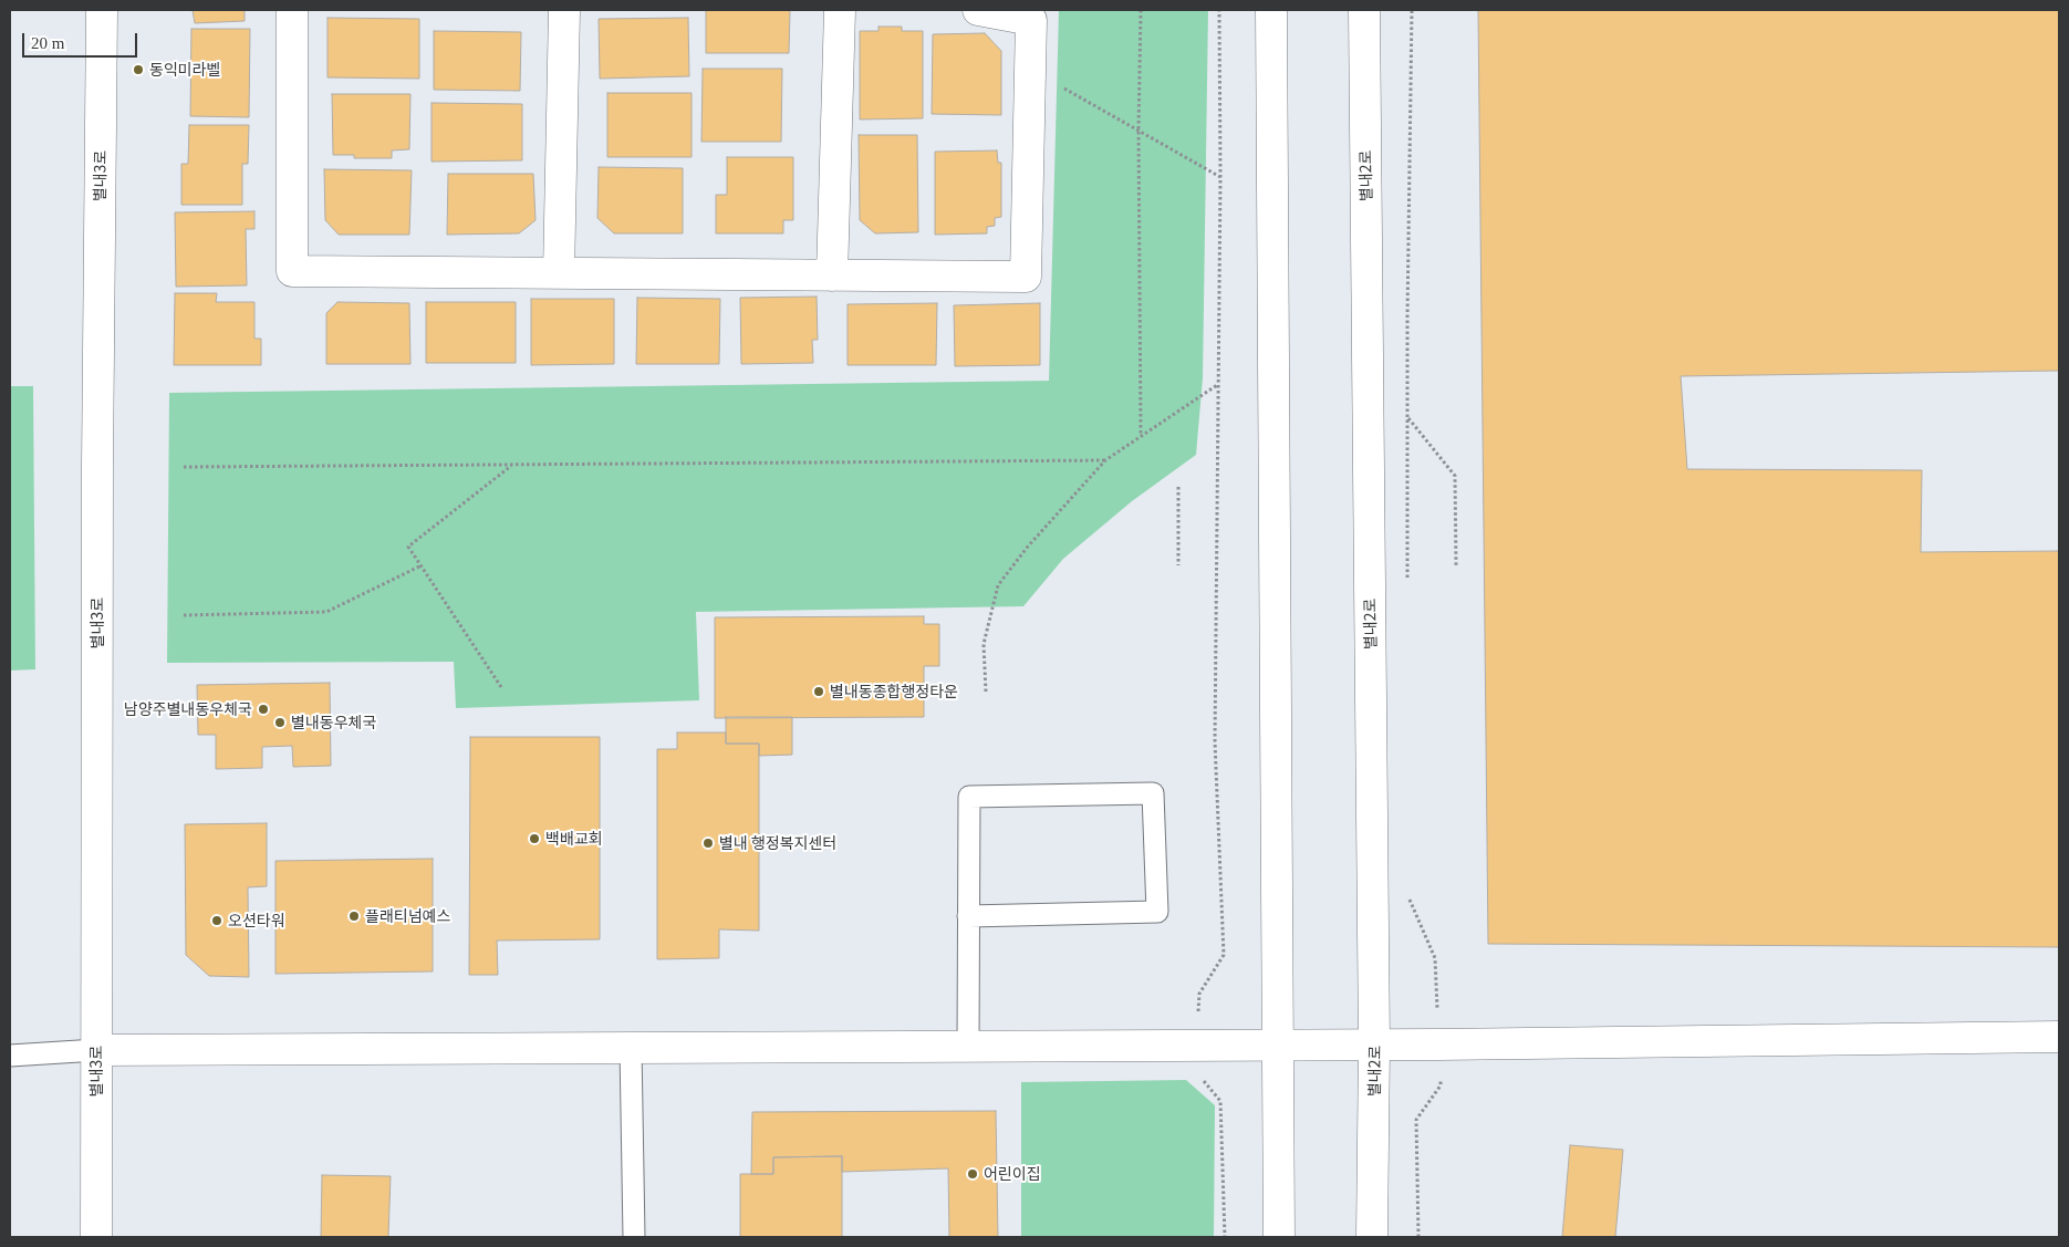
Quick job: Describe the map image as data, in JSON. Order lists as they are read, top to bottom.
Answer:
{
  "streets": {
    "street": ["별내3로", "별내2로"]
  },
  "places": [
    "동익미라벨",
    "별내동종합행정타운",
    "남양주별내동우체국",
    "별내동우체국",
    "백배교회",
    "별내 행정복지센터",
    "플래티넘예스",
    "오션타워",
    "어린이집"
  ],
  "scale_bar": "20 m"
}
